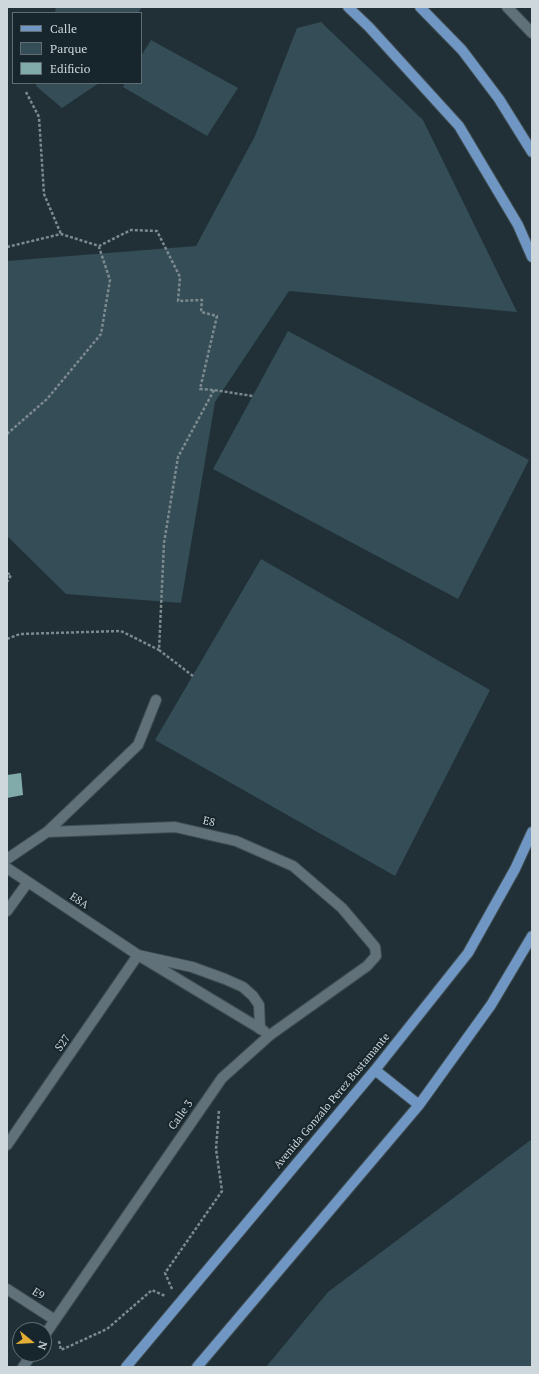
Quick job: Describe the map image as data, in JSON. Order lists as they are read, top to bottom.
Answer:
{
  "streets": {
    "main road": ["Avenida Gonzalo Perez Bustamante"],
    "street": [
      "E8",
      "E8A",
      "S27",
      "Calle 3",
      "E9"
    ]
  },
  "crossings": [
    ["E8", "Calle 3"],
    ["E8A", "S27"],
    ["E8A", "Calle 3"],
    ["Calle 3", "E9"]
  ],
  "legend": ["Calle", "Parque", "Edificio"],
  "north": "right"
}
